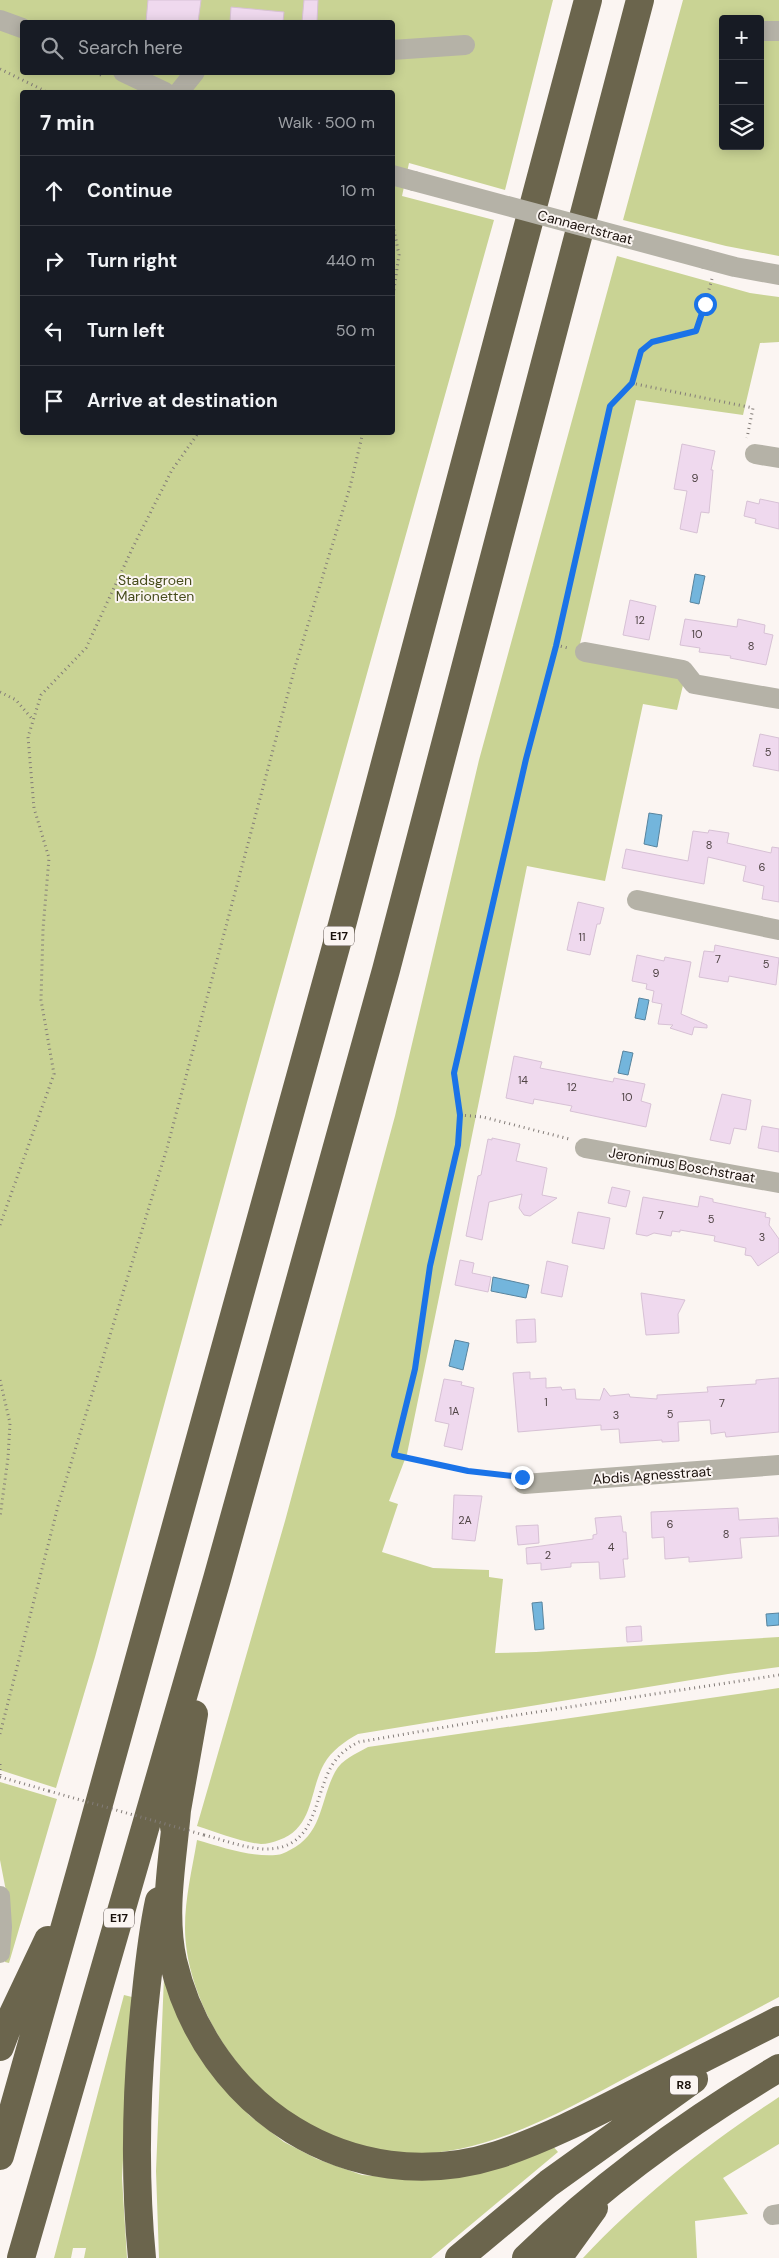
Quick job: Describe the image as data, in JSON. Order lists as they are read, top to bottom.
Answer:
{
  "streets": {
    "highway": ["E17", "R8"],
    "street": ["Cannaertstraat", "Jeronimus Boschstraat", "Abdis Agnesstraat"]
  },
  "parks": ["Stadsgroen Marionetten"],
  "house_numbers": [
    "9",
    "12",
    "10",
    "8",
    "5",
    "8",
    "6",
    "11",
    "7",
    "5",
    "9",
    "14",
    "12",
    "10",
    "7",
    "5",
    "3",
    "1",
    "7",
    "1A",
    "5",
    "3",
    "2A",
    "6",
    "8",
    "4",
    "2"
  ],
  "page": {
    "map_buttons": ["+", "−"],
    "search": "Search here",
    "heading": ["7 min", "Walk · 500 m"],
    "list": [
      ["Continue", "10 m"],
      ["Turn right", "440 m"],
      ["Turn left", "50 m"],
      "Arrive at destination"
    ]
  }
}
